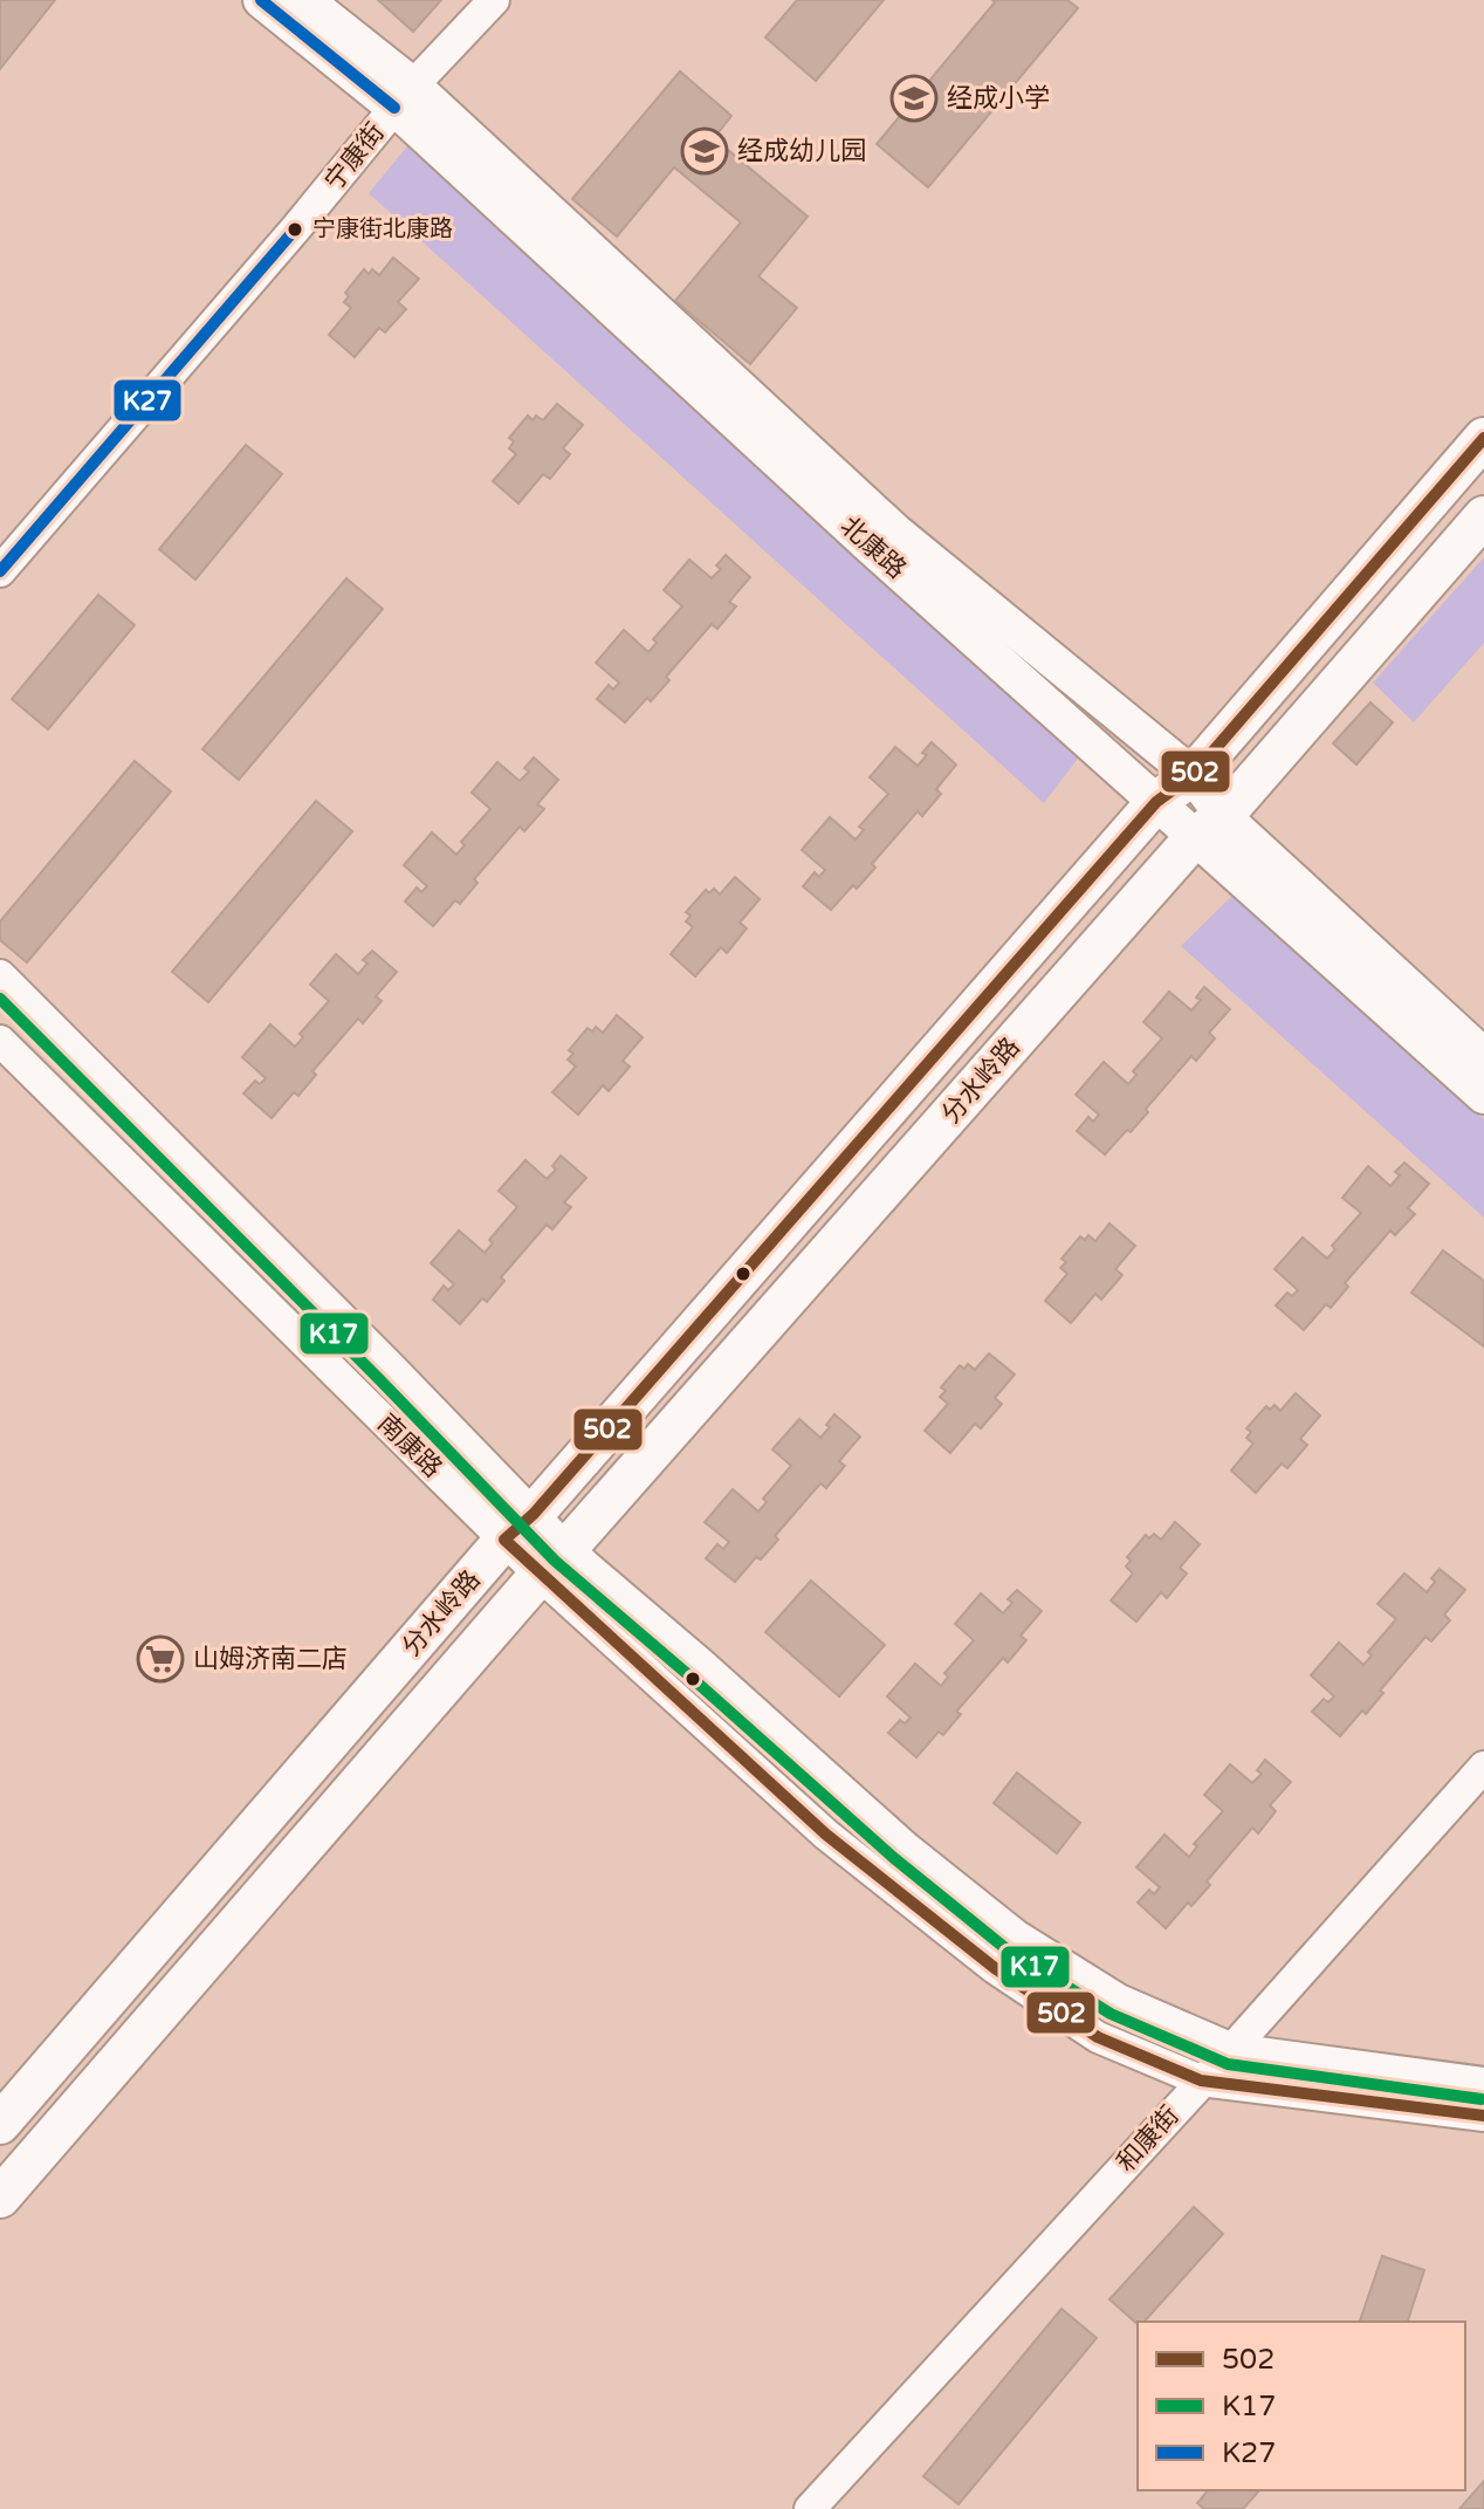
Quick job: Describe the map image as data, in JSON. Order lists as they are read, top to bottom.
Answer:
{
  "streets": {
    "main road": ["北康路", "分水岭路"],
    "street": ["宁康街", "南康路", "和康街"]
  },
  "crossings": [
    ["宁康街", "北康路"],
    ["北康路", "分水岭路"],
    ["分水岭路", "南康路"],
    ["南康路", "和康街"]
  ],
  "places": {
    "school or university": ["经成小学", "经成幼儿园"],
    "other": ["宁康街北康路"],
    "supermarket": ["山姆济南二店"]
  },
  "lines": ["transit line K27", "transit line 502", "transit line K17"],
  "legend": ["502", "K17", "K27"]
}
